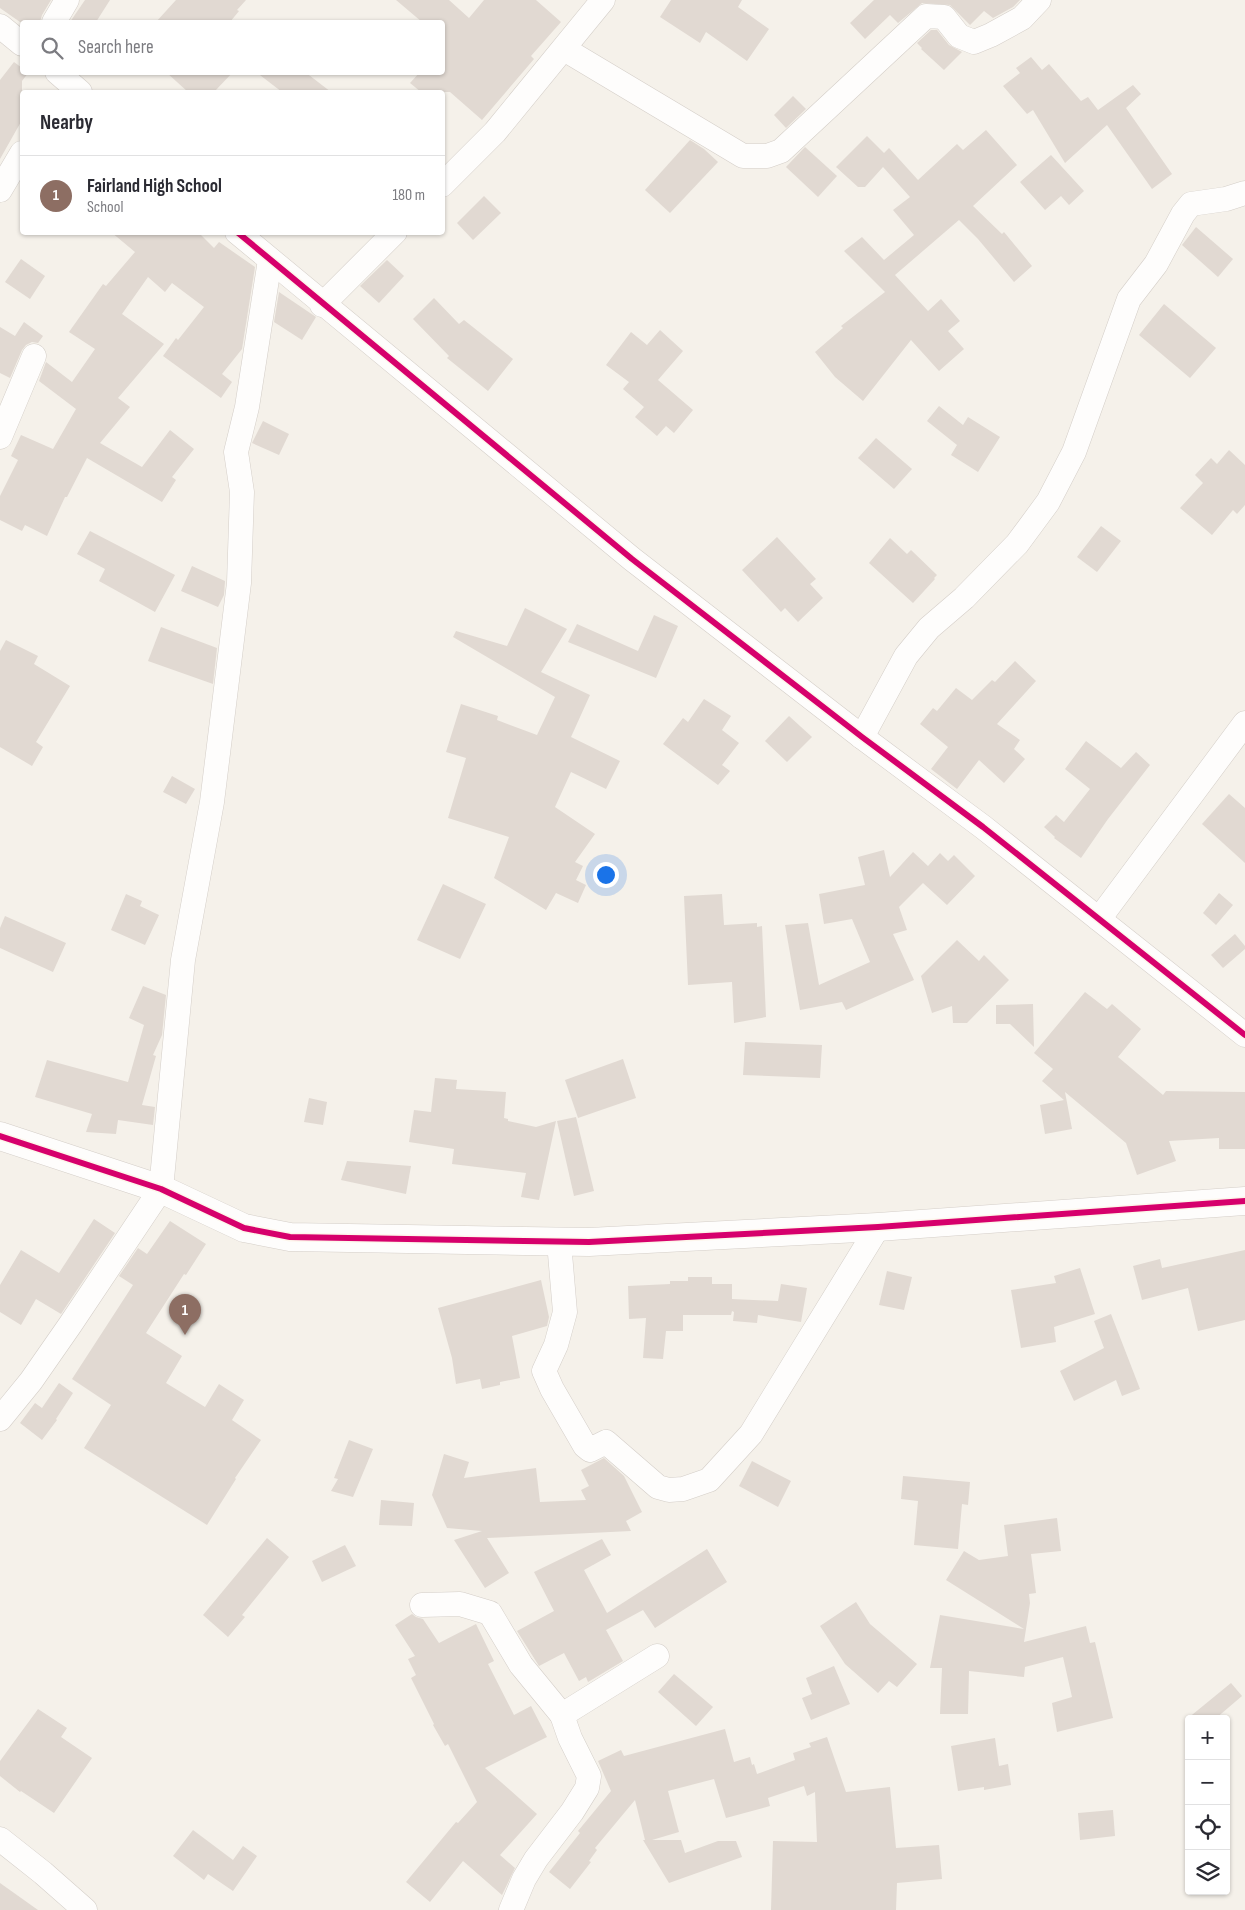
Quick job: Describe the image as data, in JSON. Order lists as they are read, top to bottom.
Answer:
{
  "page": {
    "search": "Search here",
    "heading": "Nearby",
    "list": [
      {
        "mark": "1",
        "name": "Fairland High School",
        "note": "School",
        "value": "180 m"
      }
    ],
    "pins": "1",
    "map_buttons": ["+", "−"]
  }
}
